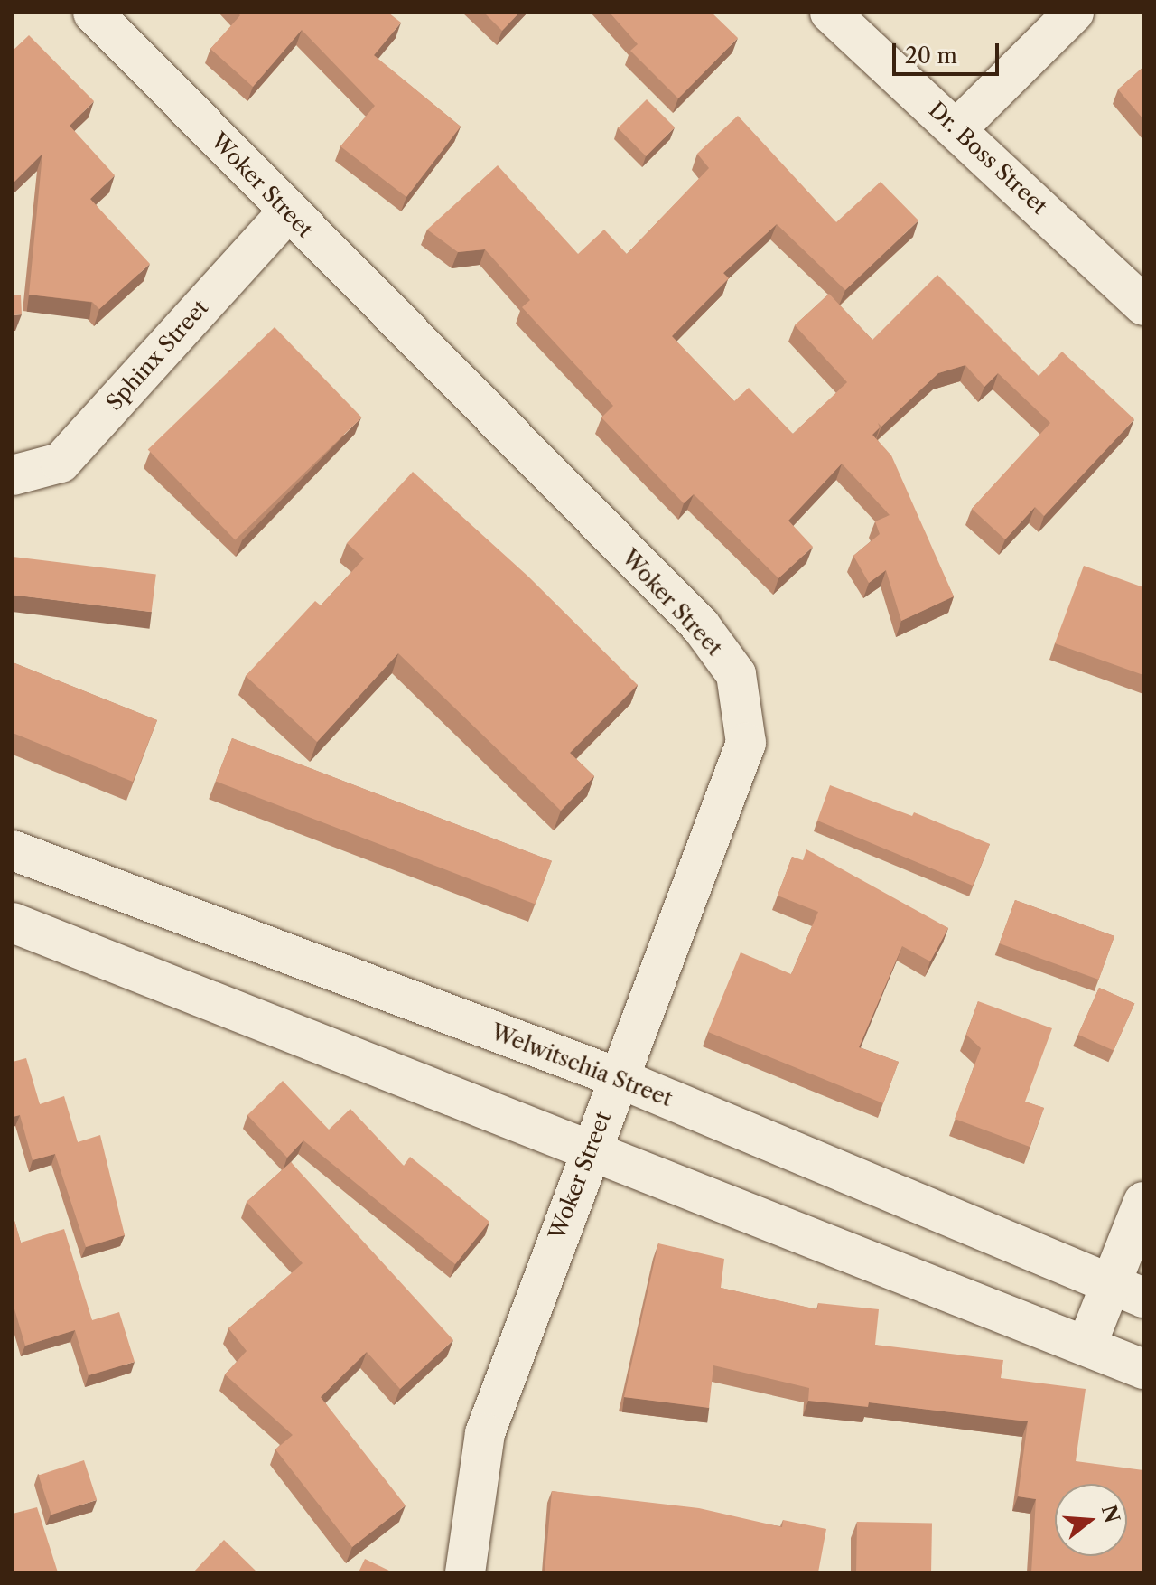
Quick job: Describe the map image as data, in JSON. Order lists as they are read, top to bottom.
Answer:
{
  "streets": {
    "street": [
      "Dr. Boss Street",
      "Woker Street",
      "Sphinx Street",
      "Welwitschia Street"
    ]
  },
  "crossings": [
    ["Woker Street", "Sphinx Street"],
    ["Woker Street", "Welwitschia Street"]
  ],
  "scale_bar": "20 m",
  "north": "right"
}
